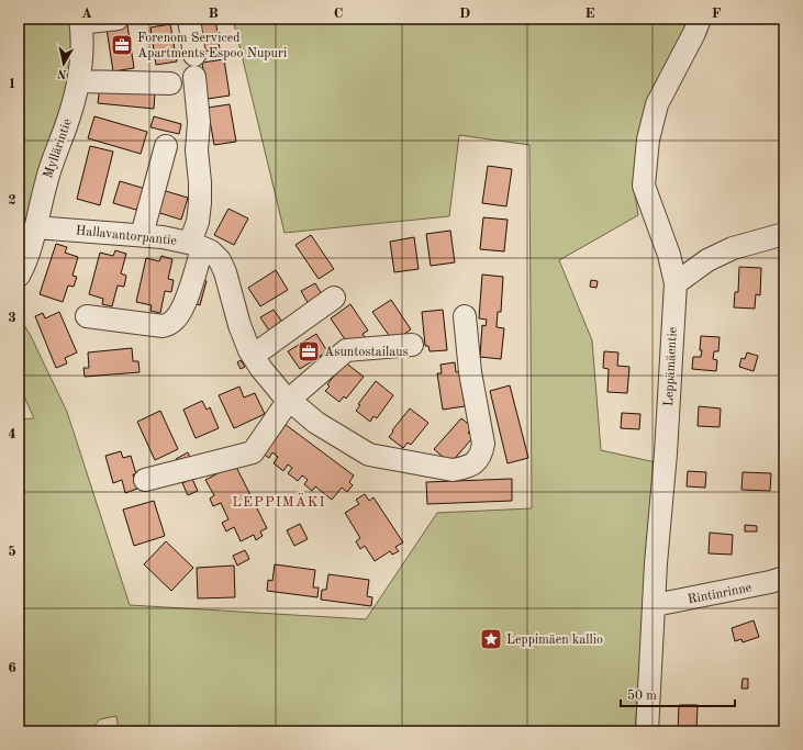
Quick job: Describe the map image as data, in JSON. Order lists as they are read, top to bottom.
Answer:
{
  "streets": {
    "street": [
      "Myllärintie",
      "Hallavantorpantie",
      "Leppämäentie",
      "Rintinrinne"
    ]
  },
  "crossings": [
    ["Myllärintie", "Hallavantorpantie"],
    ["Leppämäentie", "Rintinrinne"]
  ],
  "districts": ["LEPPIMÄKI"],
  "places": {
    "office": ["Forenom Serviced Apartments Espoo Nupuri", "Asuntostailaus"],
    "place": ["Leppimäen kallio"]
  },
  "scale_bar": "50 m",
  "north": "bottom",
  "grid": {
    "columns": [
      "A",
      "B",
      "C",
      "D",
      "E",
      "F"
    ],
    "rows": [
      "1",
      "2",
      "3",
      "4",
      "5",
      "6"
    ]
  }
}
